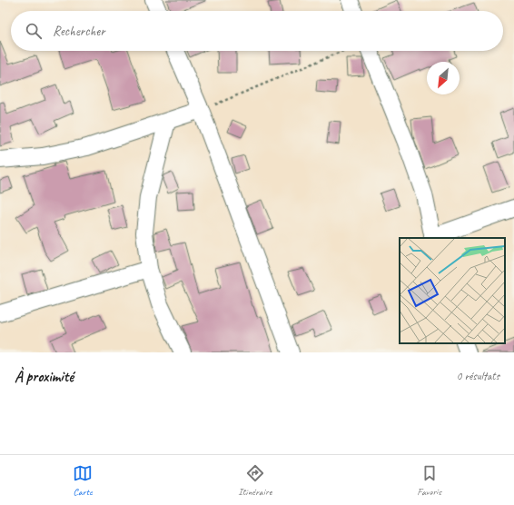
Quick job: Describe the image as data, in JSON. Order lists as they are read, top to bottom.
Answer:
{
  "north": "bottom left",
  "page": {
    "search": "Rechercher",
    "heading": ["À proximité", "0 résultats"],
    "nav": ["Carte", "Itinéraire", "Favoris"]
  }
}
